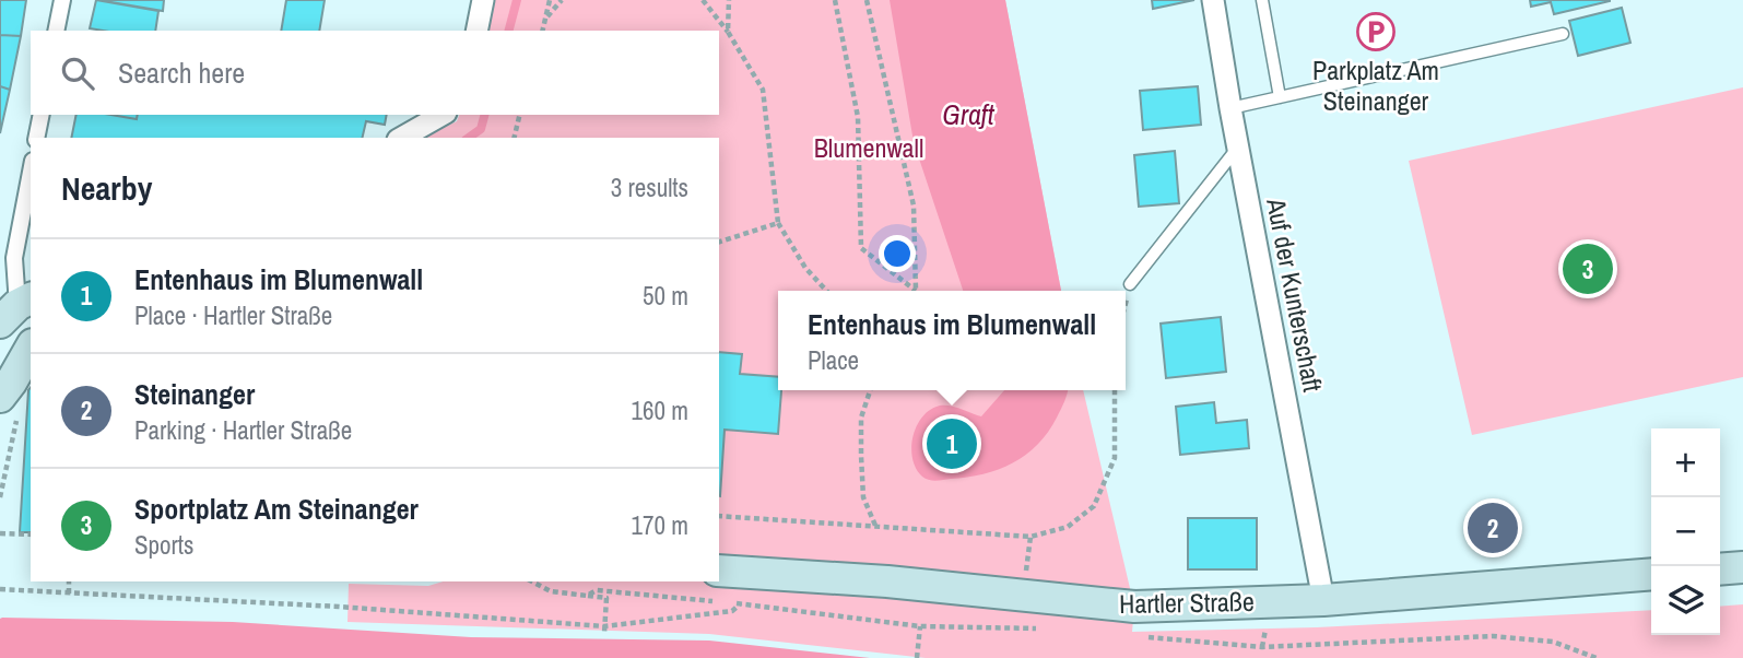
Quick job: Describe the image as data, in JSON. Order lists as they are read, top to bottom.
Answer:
{
  "streets": {
    "main road": ["Hartler Straße"],
    "street": ["Auf der Kunterschaft"]
  },
  "crossings": [
    ["Auf der Kunterschaft", "Hartler Straße"]
  ],
  "water": ["Graft"],
  "parks": ["Blumenwall"],
  "places": {
    "parking": ["Parkplatz Am Steinanger"]
  },
  "page": {
    "search": "Search here",
    "heading": ["Nearby", "3 results"],
    "list": [
      {
        "mark": "1",
        "name": "Entenhaus im Blumenwall",
        "note": "Place · Hartler Straße",
        "value": "50 m"
      },
      {
        "mark": "2",
        "name": "Steinanger",
        "note": "Parking · Hartler Straße",
        "value": "160 m"
      },
      {
        "mark": "3",
        "name": "Sportplatz Am Steinanger",
        "note": "Sports",
        "value": "170 m"
      }
    ],
    "pins": ["3", "1", "2"],
    "popup": ["Entenhaus im Blumenwall", "Place"],
    "map_buttons": ["+", "−"]
  }
}
